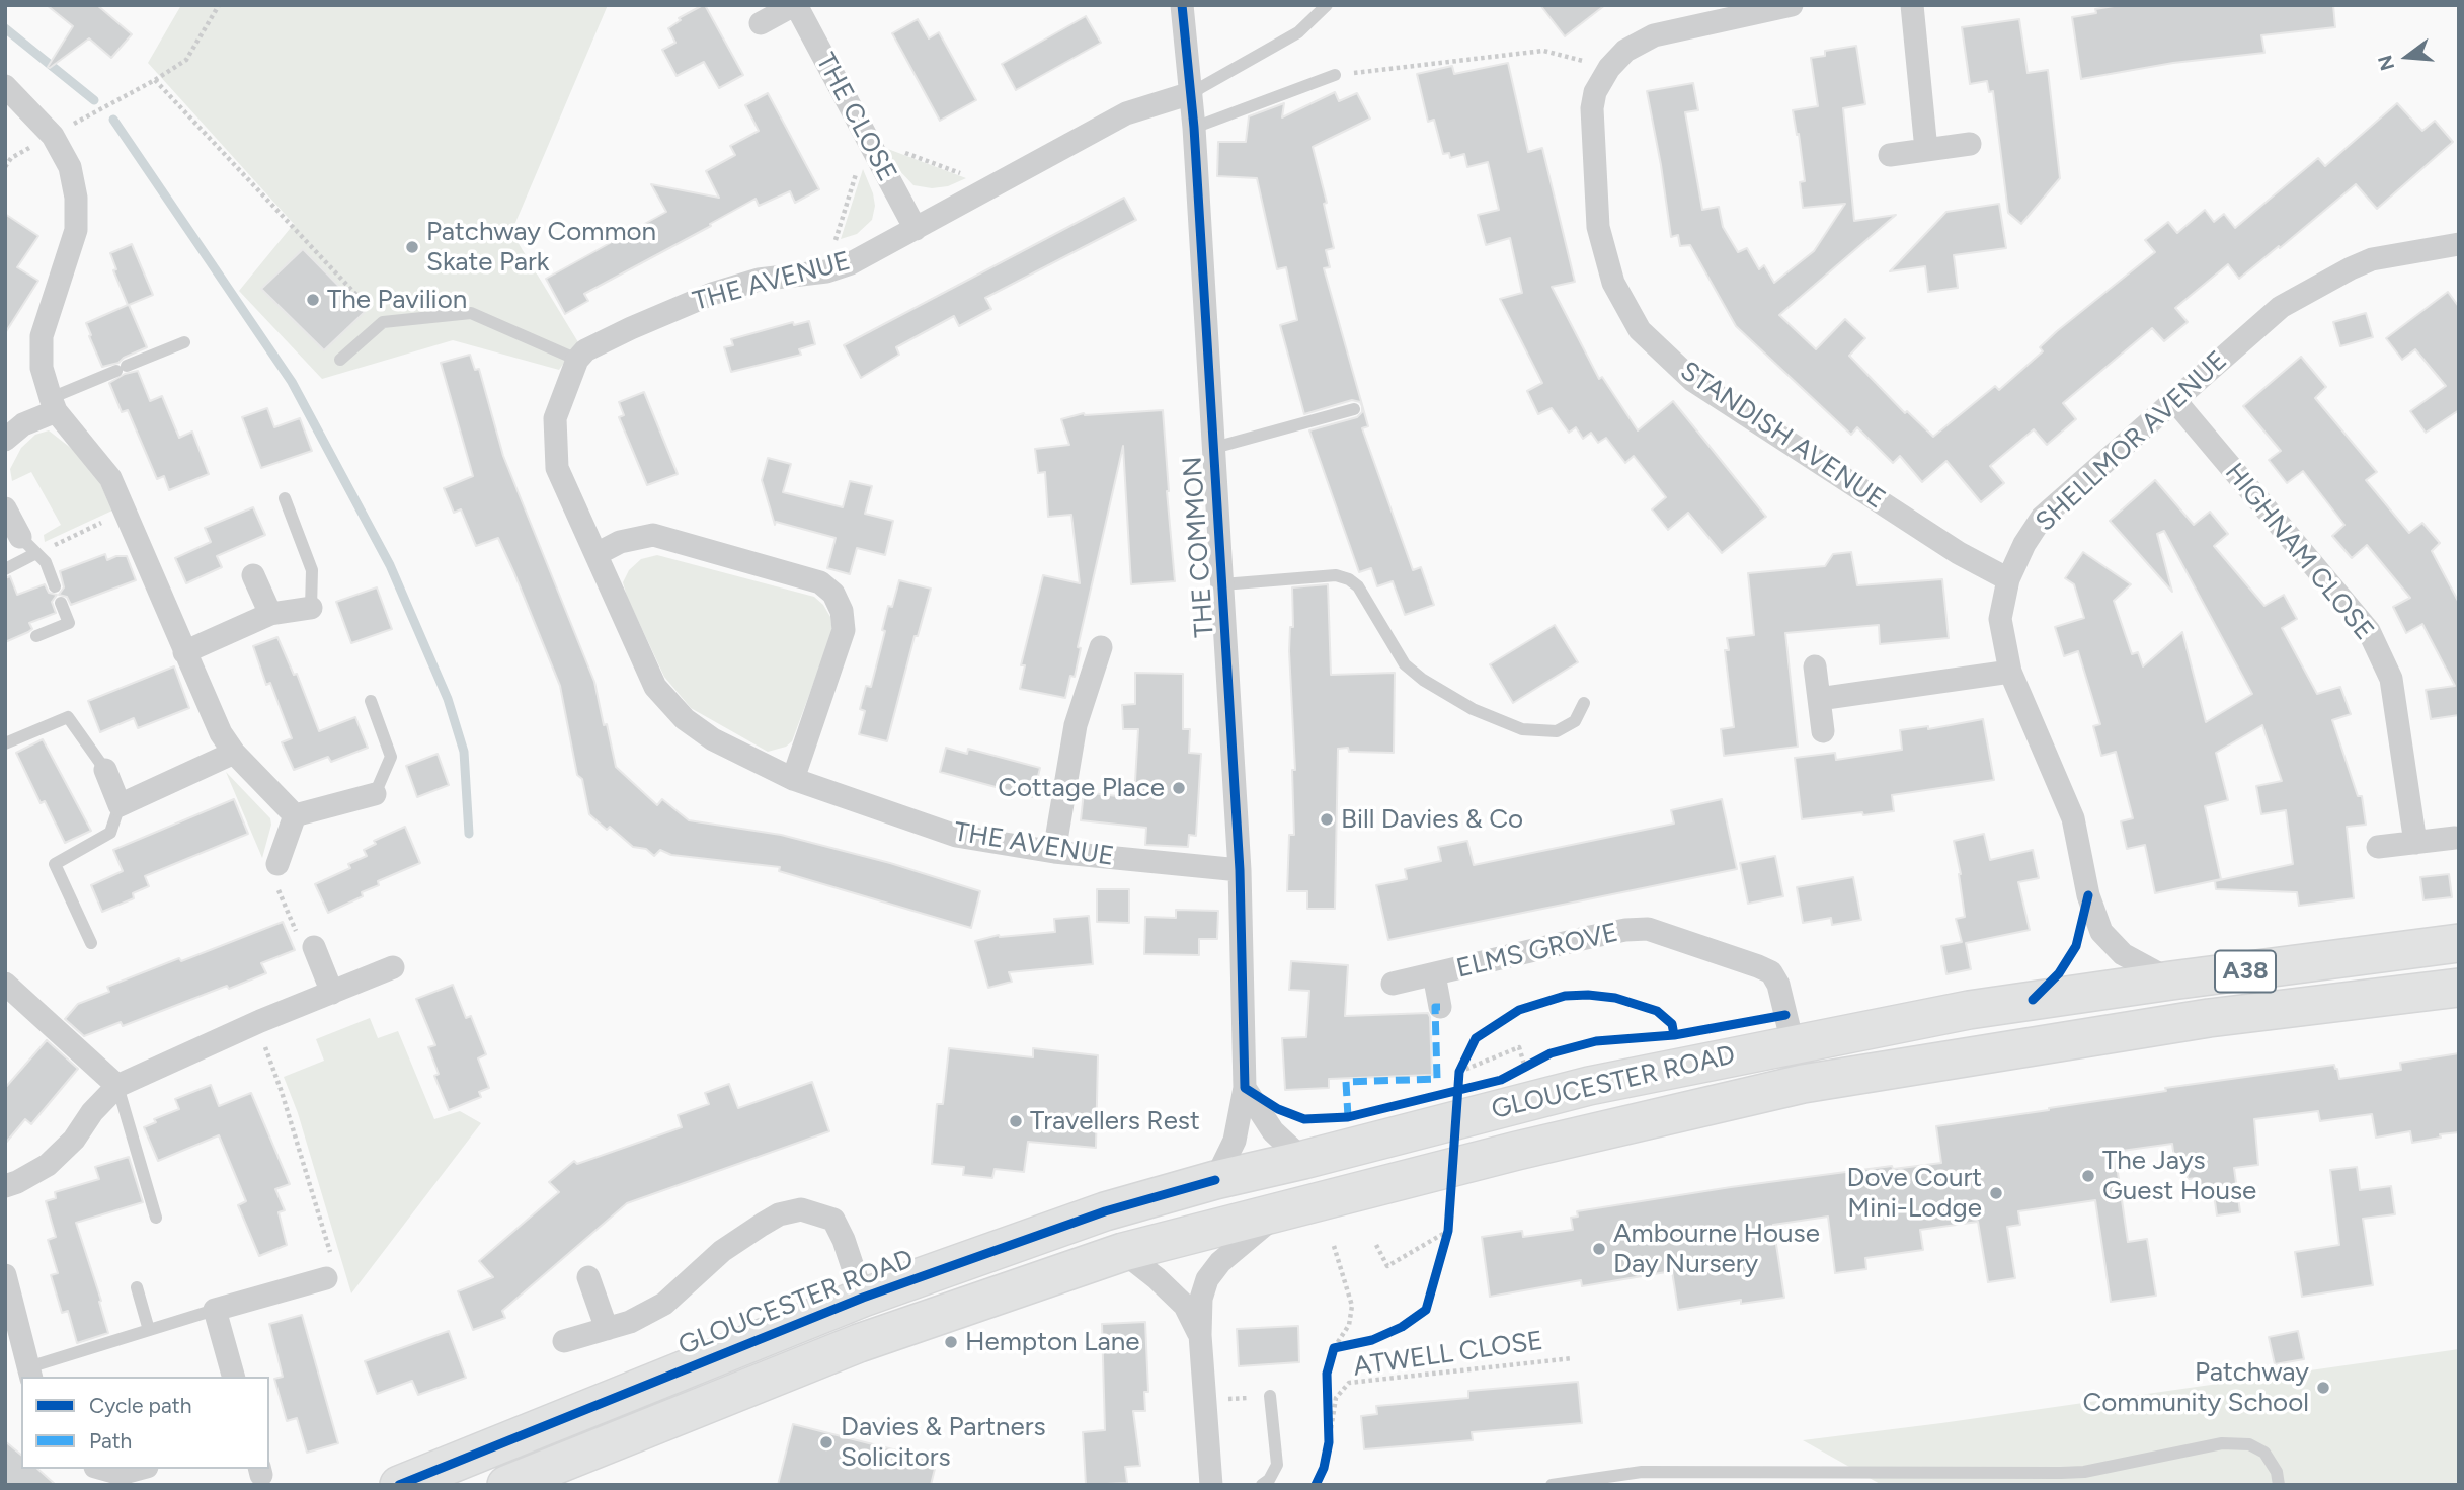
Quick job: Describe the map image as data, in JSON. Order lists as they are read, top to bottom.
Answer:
{
  "streets": {
    "main road": ["A38", "GLOUCESTER ROAD"],
    "street": [
      "THE CLOSE",
      "THE AVENUE",
      "STANDISH AVENUE",
      "SHELLMOR AVENUE",
      "THE COMMON",
      "HIGHNAM CLOSE",
      "ELMS GROVE"
    ],
    "cycle path": ["ATWELL CLOSE"]
  },
  "crossings": [
    ["THE CLOSE", "THE AVENUE"],
    ["THE AVENUE", "THE COMMON"],
    ["STANDISH AVENUE", "SHELLMOR AVENUE"],
    ["SHELLMOR AVENUE", "HIGHNAM CLOSE"],
    ["SHELLMOR AVENUE", "GLOUCESTER ROAD"],
    ["THE COMMON", "GLOUCESTER ROAD"],
    ["ELMS GROVE", "GLOUCESTER ROAD"]
  ],
  "places": [
    "Patchway Common Skate Park",
    "The Pavilion",
    "Cottage Place",
    "Bill Davies & Co",
    "Travellers Rest",
    "The Jays Guest House",
    "Dove Court Mini-Lodge",
    "Ambourne House Day Nursery",
    "Hempton Lane",
    "Patchway Community School",
    "Davies & Partners Solicitors"
  ],
  "legend": ["Cycle path", "Path"],
  "north": "left"
}
